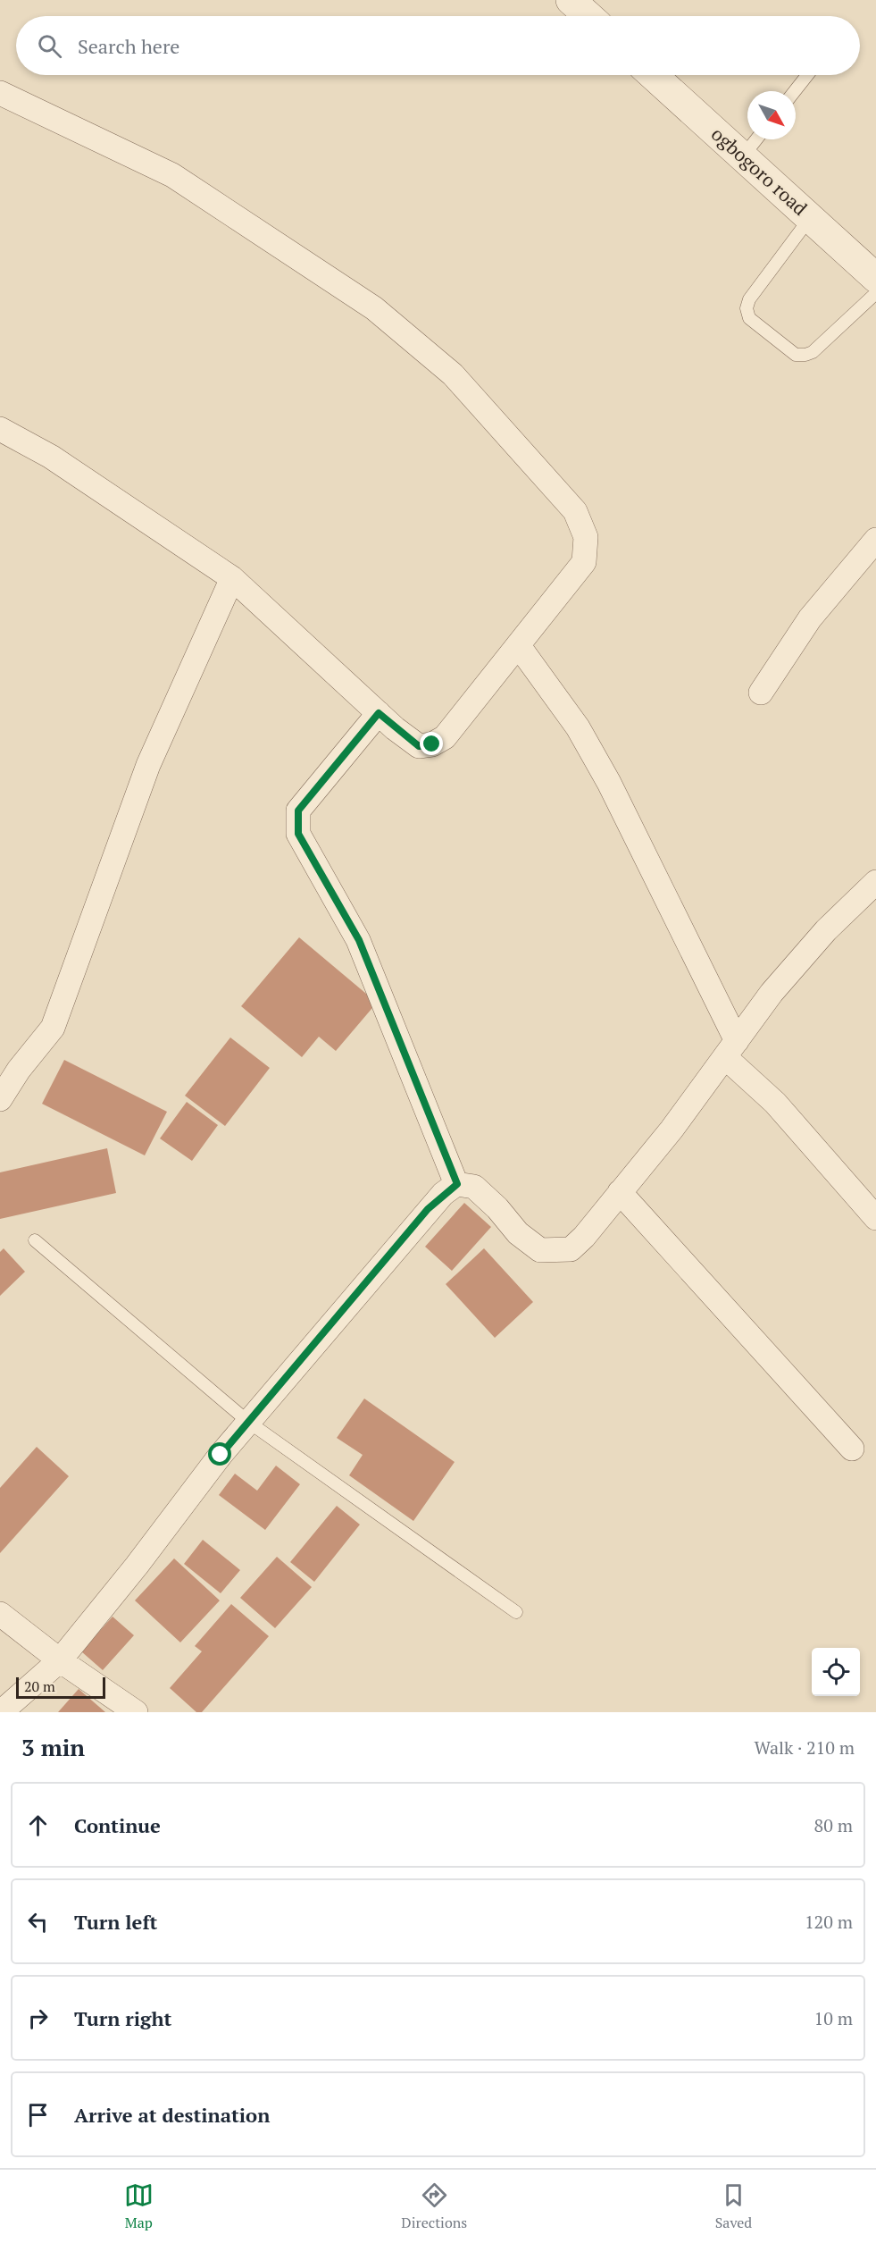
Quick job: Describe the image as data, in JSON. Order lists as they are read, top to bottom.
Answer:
{
  "streets": {
    "street": ["ogbogoro road"]
  },
  "scale_bar": "20 m",
  "north": "bottom right",
  "page": {
    "search": "Search here",
    "scale": "20 m",
    "heading": ["3 min", "Walk · 210 m"],
    "list": [
      ["Continue", "80 m"],
      ["Turn left", "120 m"],
      ["Turn right", "10 m"],
      "Arrive at destination"
    ],
    "nav": ["Map", "Directions", "Saved"]
  }
}
